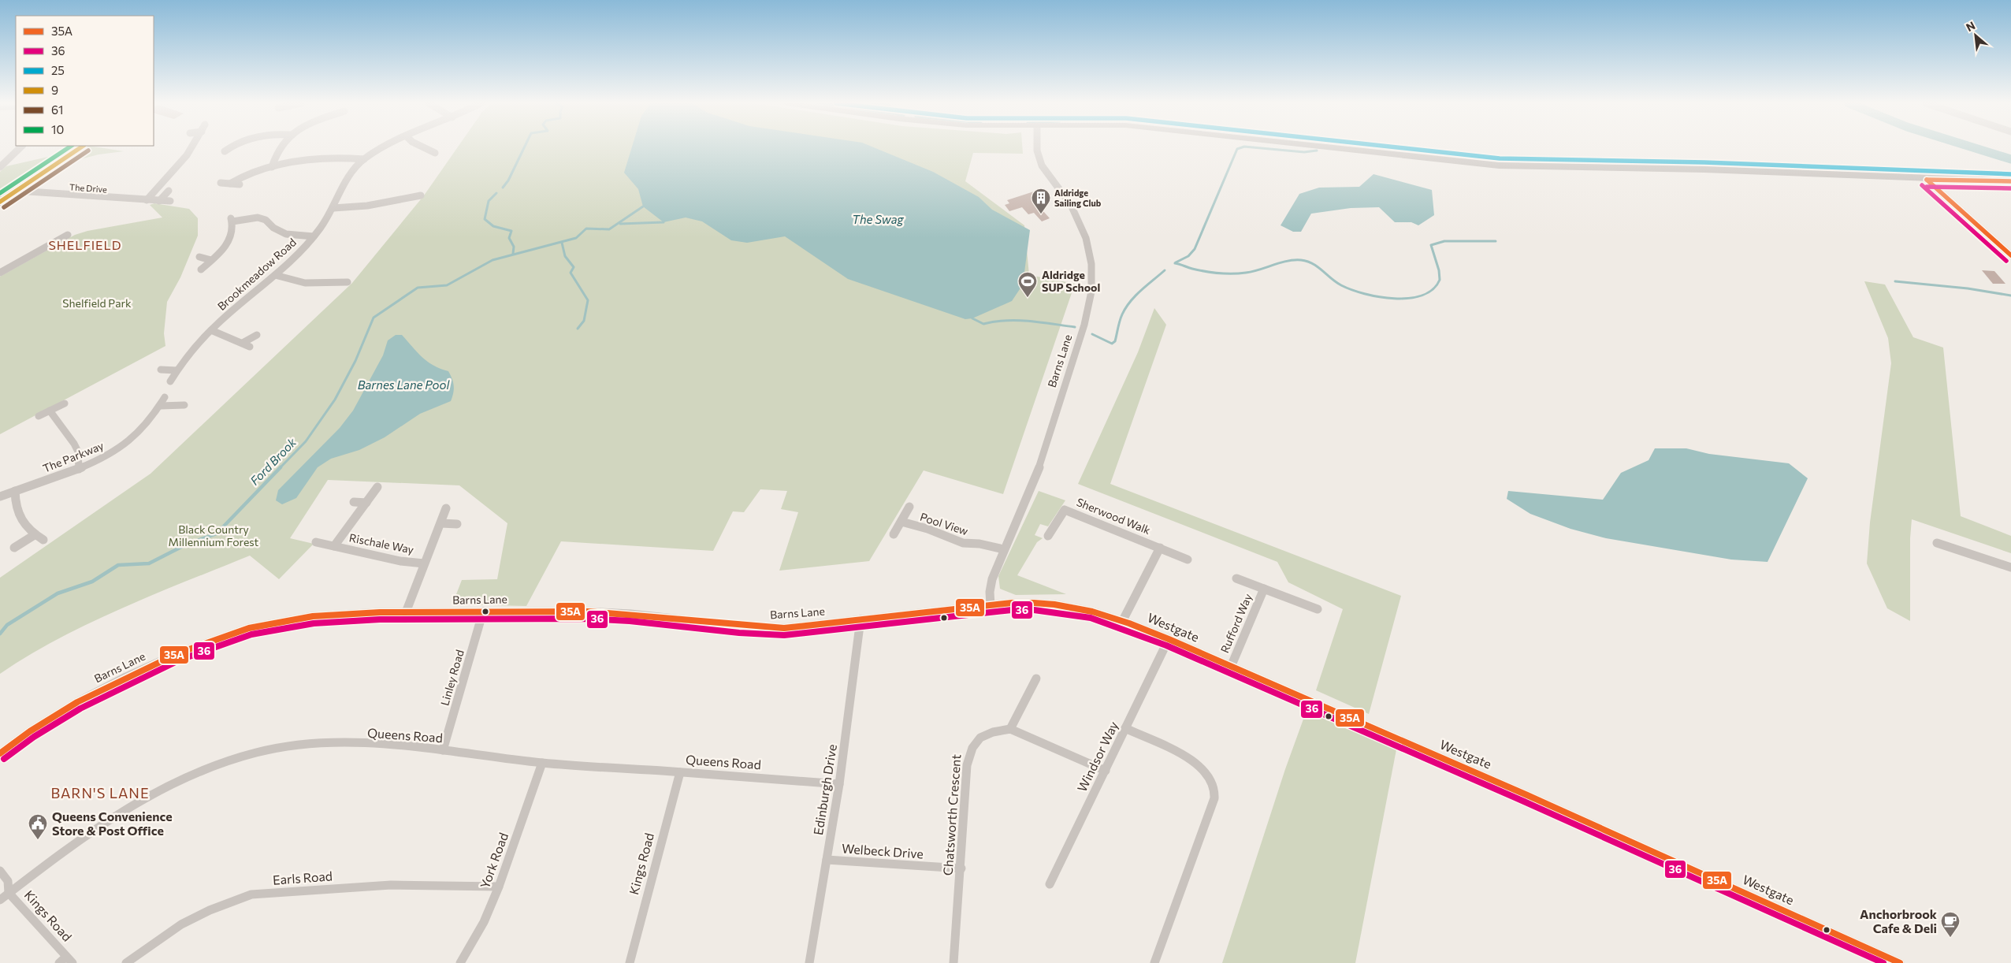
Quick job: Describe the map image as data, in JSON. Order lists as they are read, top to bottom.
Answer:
{
  "streets": {
    "street": [
      "The Drive",
      "Brookmeadow Road",
      "Barns Lane",
      "The Parkway",
      "Sherwood Walk",
      "Pool View",
      "Rischale Way",
      "Rufford Way",
      "Westgate",
      "Linley Road",
      "Queens Road",
      "Windsor Way",
      "Edinburgh Drive",
      "Chatsworth Crescent",
      "Welbeck Drive",
      "York Road",
      "Kings Road",
      "Earls Road"
    ]
  },
  "crossings": [
    ["Barns Lane", "Pool View"],
    ["Barns Lane", "Rischale Way"],
    ["Barns Lane", "Westgate"],
    ["Barns Lane", "Linley Road"],
    ["Barns Lane", "Edinburgh Drive"],
    ["Rufford Way", "Westgate"],
    ["Westgate", "Windsor Way"],
    ["Linley Road", "Queens Road"],
    ["Queens Road", "Edinburgh Drive"],
    ["Queens Road", "York Road"],
    ["Queens Road", "Kings Road"],
    ["Edinburgh Drive", "Welbeck Drive"],
    ["Chatsworth Crescent", "Welbeck Drive"],
    ["York Road", "Earls Road"]
  ],
  "districts": ["SHELFIELD", "BARN'S LANE"],
  "water": ["The Swag", "Barnes Lane Pool", "Ford Brook"],
  "parks": ["Shelfield Park", "Black Country Millennium Forest"],
  "places": {
    "building": ["Aldridge Sailing Club"],
    "sports": ["Aldridge SUP School"],
    "public building": ["Queens Convenience Store & Post Office"],
    "cafe": ["Anchorbrook Cafe & Deli"]
  },
  "lines": [
    "transit line 25",
    "transit line 9",
    "transit line 10",
    "transit line 61",
    "transit line 35A",
    "transit line 36"
  ],
  "legend": [
    "35A",
    "36",
    "25",
    "9",
    "61",
    "10"
  ],
  "north": "top left"
}
